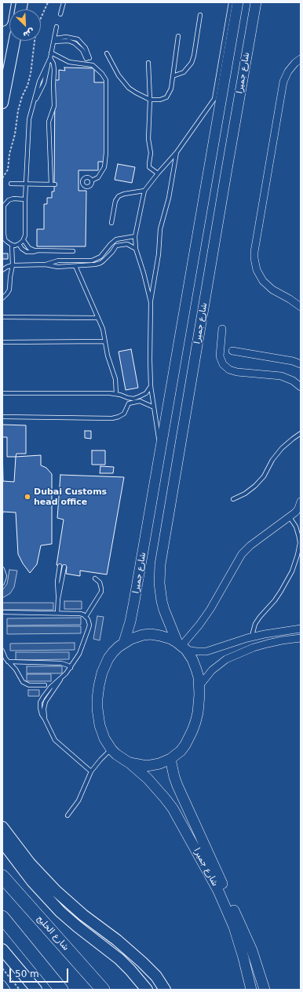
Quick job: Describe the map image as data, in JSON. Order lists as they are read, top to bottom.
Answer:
{
  "streets": {
    "highway": ["شارع الخليج"],
    "street": ["شارع جميرا"]
  },
  "places": ["Dubai Customs head office"],
  "scale_bar": "50 m",
  "north": "bottom right"
}
